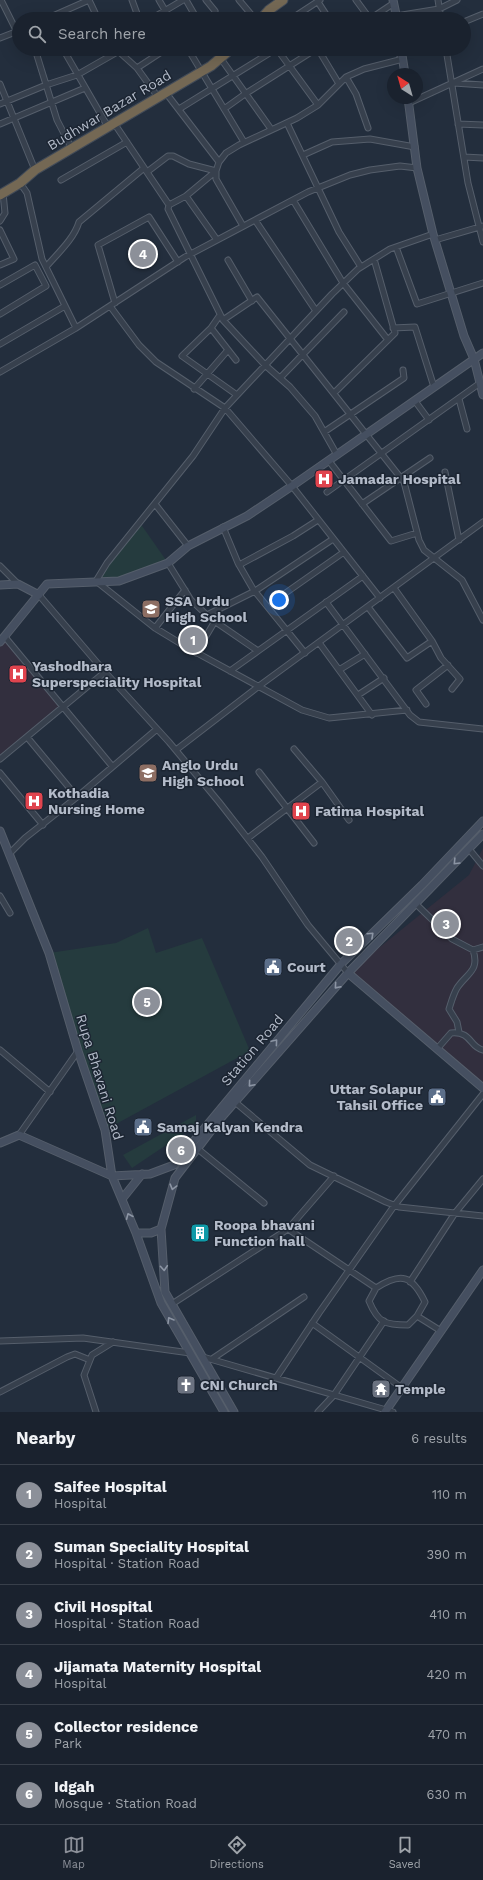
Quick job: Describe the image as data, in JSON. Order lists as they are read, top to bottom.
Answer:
{
  "streets": {
    "highway": ["Budhwar Bazar Road"],
    "main road": ["Station Road", "Rupa Bhavani Road"]
  },
  "crossings": [
    ["Station Road", "Rupa Bhavani Road"]
  ],
  "places": {
    "hospital": [
      "Jamadar Hospital",
      "Yashodhara Superspeciality Hospital",
      "Kothadia Nursing Home",
      "Fatima Hospital"
    ],
    "school or university": ["SSA Urdu High School", "Anglo Urdu High School"],
    "public building": ["Court", "Uttar Solapur Tahsil Office", "Samaj Kalyan Kendra"],
    "building": ["Roopa bhavani Function hall"],
    "church": ["CNI Church"],
    "temple": ["Temple"]
  },
  "north": "top left",
  "page": {
    "search": "Search here",
    "pins": [
      "4",
      "1",
      "3",
      "2",
      "5",
      "6"
    ],
    "heading": ["Nearby", "6 results"],
    "list": [
      {
        "mark": "1",
        "name": "Saifee Hospital",
        "note": "Hospital",
        "value": "110 m"
      },
      {
        "mark": "2",
        "name": "Suman Speciality Hospital",
        "note": "Hospital · Station Road",
        "value": "390 m"
      },
      {
        "mark": "3",
        "name": "Civil Hospital",
        "note": "Hospital · Station Road",
        "value": "410 m"
      },
      {
        "mark": "4",
        "name": "Jijamata Maternity Hospital",
        "note": "Hospital",
        "value": "420 m"
      },
      {
        "mark": "5",
        "name": "Collector residence",
        "note": "Park",
        "value": "470 m"
      },
      {
        "mark": "6",
        "name": "Idgah",
        "note": "Mosque · Station Road",
        "value": "630 m"
      }
    ],
    "nav": ["Map", "Directions", "Saved"]
  }
}
